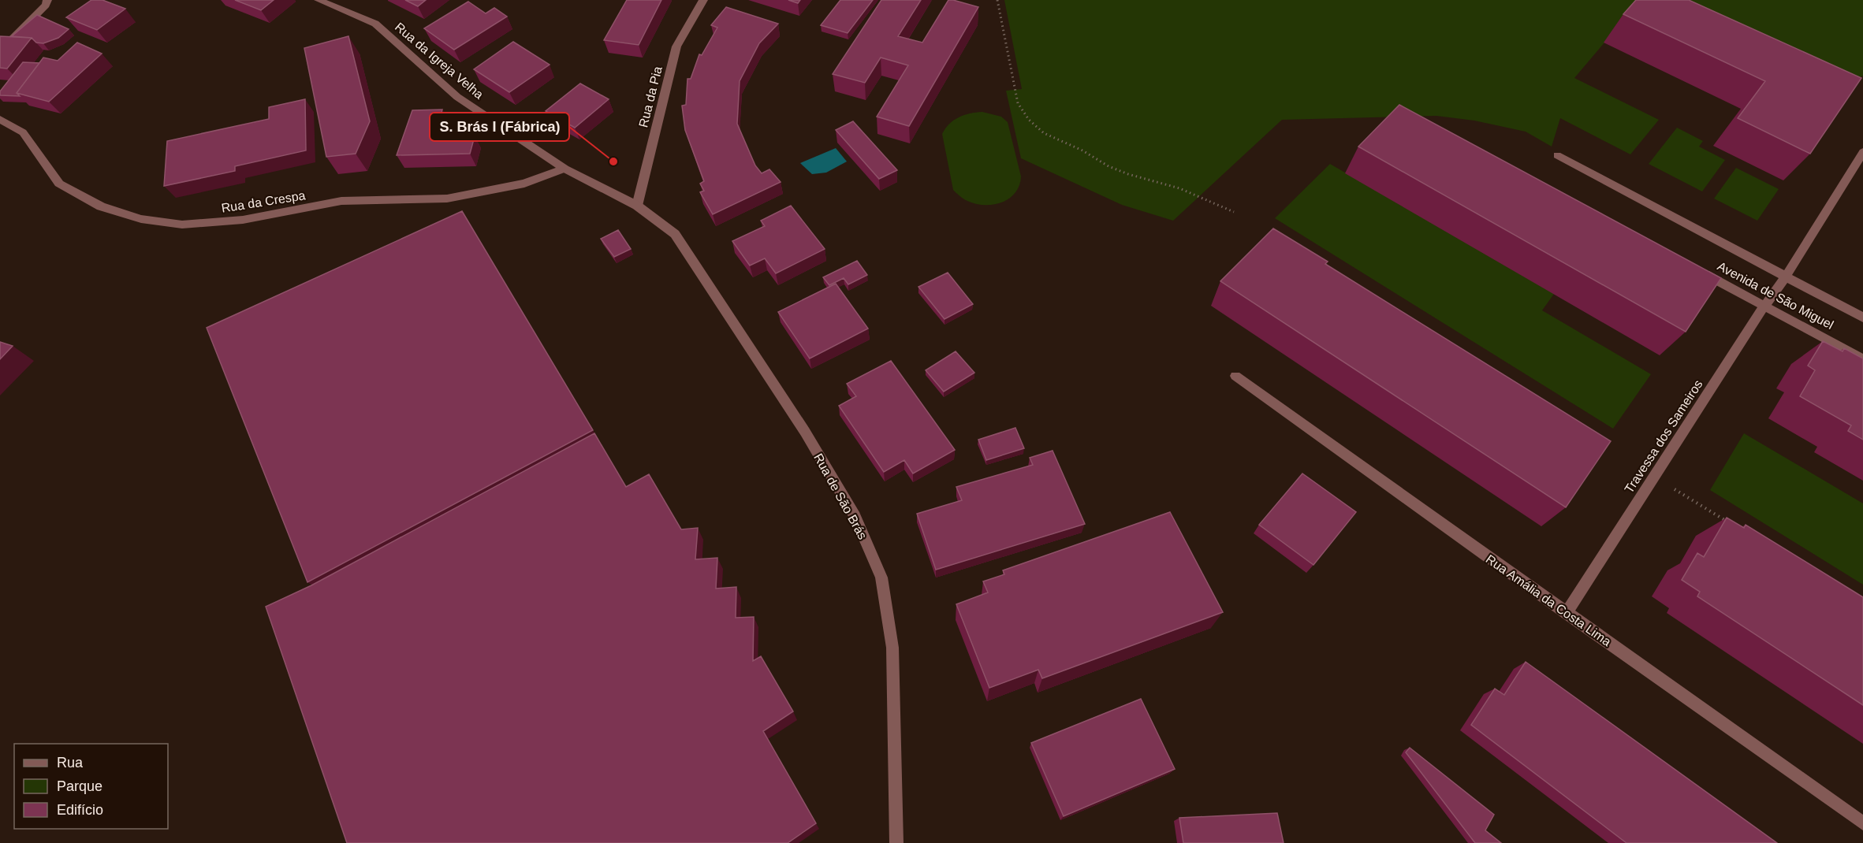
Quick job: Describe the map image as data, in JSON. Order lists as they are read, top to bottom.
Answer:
{
  "streets": {
    "street": [
      "Rua da Igreja Velha",
      "Rua da Pia",
      "Rua da Crespa",
      "Avenida de São Miguel",
      "Travessa dos Sameiros",
      "Rua de São Brás",
      "Rua Amália da Costa Lima"
    ]
  },
  "crossings": [
    ["Rua da Igreja Velha", "Rua da Pia"],
    ["Rua da Igreja Velha", "Rua da Crespa"],
    ["Rua da Igreja Velha", "Rua de São Brás"],
    ["Rua da Pia", "Rua de São Brás"],
    ["Avenida de São Miguel", "Travessa dos Sameiros"],
    ["Travessa dos Sameiros", "Rua Amália da Costa Lima"]
  ],
  "places": ["S. Brás I (Fábrica)"],
  "legend": ["Rua", "Parque", "Edifício"]
}
